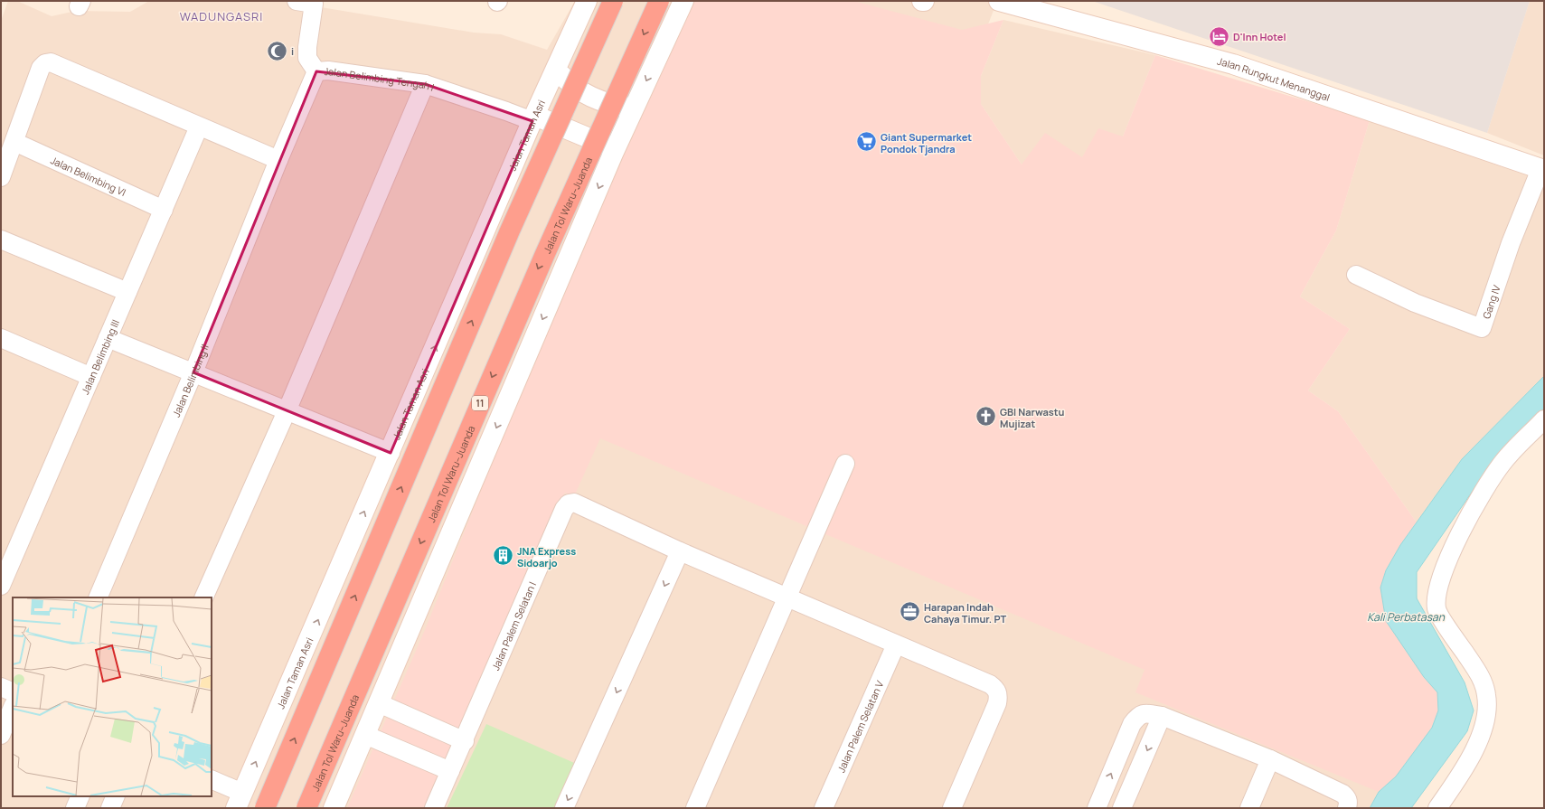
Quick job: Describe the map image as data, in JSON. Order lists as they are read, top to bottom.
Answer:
{
  "streets": {
    "highway": ["Jalan Tol Waru–Juanda", "11"],
    "main road": ["Jalan Rungkut Menanggal", "Jalan Taman Asri"],
    "street": [
      "Jalan Belimbing Tengah I",
      "Jalan Belimbing VI",
      "Gang IV",
      "Jalan Belimbing III",
      "Jalan Belimbing II",
      "Jalan Palem Selatan I",
      "Jalan Palem Selatan V"
    ]
  },
  "crossings": [
    ["Jalan Rungkut Menanggal", "Gang IV"],
    ["Jalan Belimbing Tengah I", "Jalan Taman Asri"],
    ["Jalan Belimbing Tengah I", "Jalan Belimbing II"],
    ["Jalan Belimbing VI", "Jalan Belimbing III"],
    ["Jalan Palem Selatan I", "Jalan Palem Selatan V"]
  ],
  "districts": ["WADUNGASRI"],
  "water": ["Kali Perbatasan"],
  "places": {
    "hotel": ["D'Inn Hotel"],
    "mosque": ["i"],
    "supermarket": ["Giant Supermarket Pondok Tjandra"],
    "church": ["GBI Narwastu Mujizat"],
    "building": ["JNA Express Sidoarjo"],
    "office": ["Harapan Indah Cahaya Timur. PT"]
  }
}
